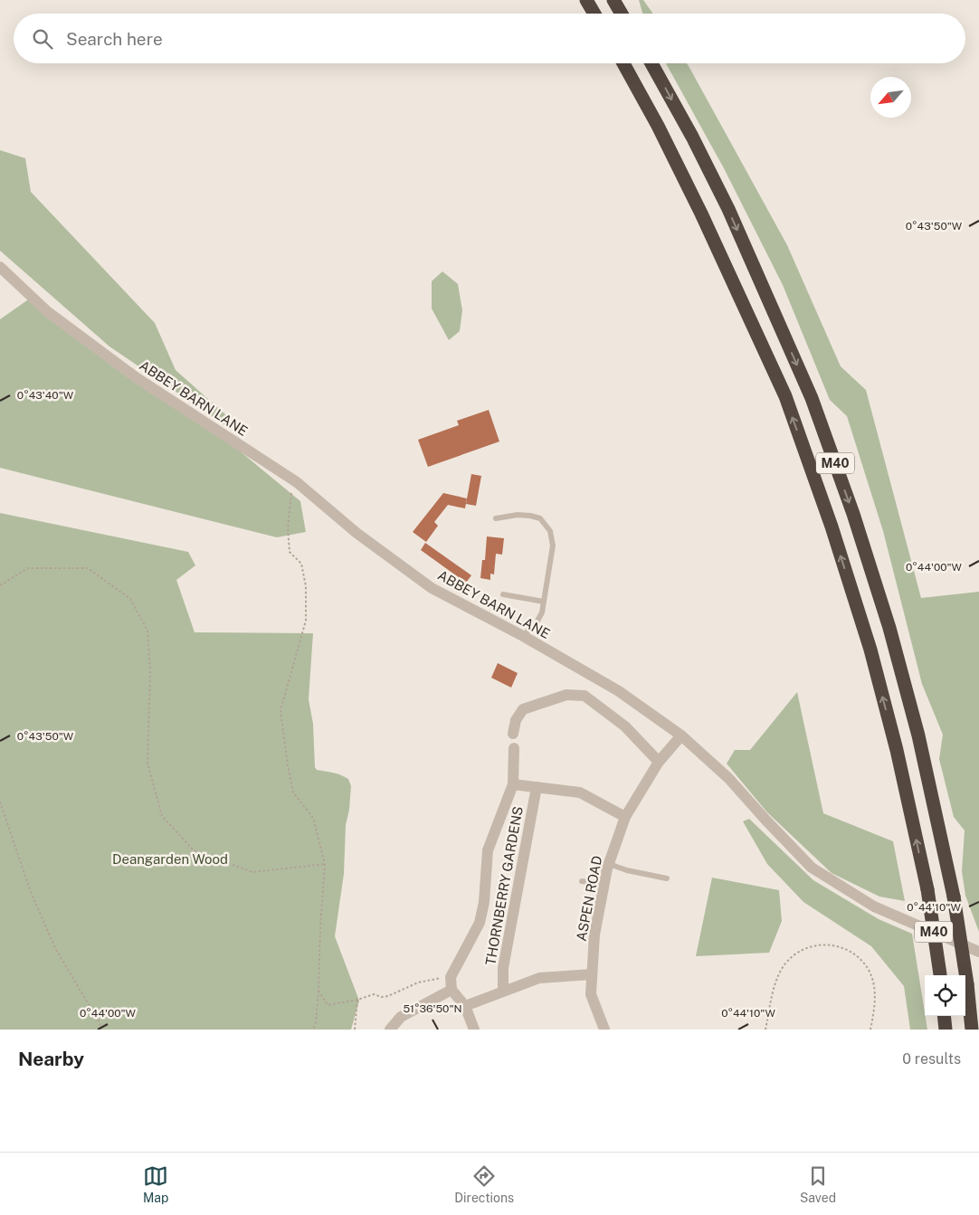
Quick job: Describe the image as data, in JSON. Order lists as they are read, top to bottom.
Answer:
{
  "streets": {
    "highway": ["M40"],
    "street": ["ABBEY BARN LANE", "THORNBERRY GARDENS", "ASPEN ROAD"]
  },
  "crossings": [
    ["ABBEY BARN LANE", "ASPEN ROAD"]
  ],
  "parks": ["Deangarden Wood"],
  "north": "bottom left",
  "page": {
    "search": "Search here",
    "heading": ["Nearby", "0 results"],
    "nav": ["Map", "Directions", "Saved"]
  },
  "coordinates": [
    "0°43'50\"W",
    "0°43'40\"W",
    "0°44'00\"W",
    "0°44'10\"W",
    "51°36'50\"N"
  ]
}
